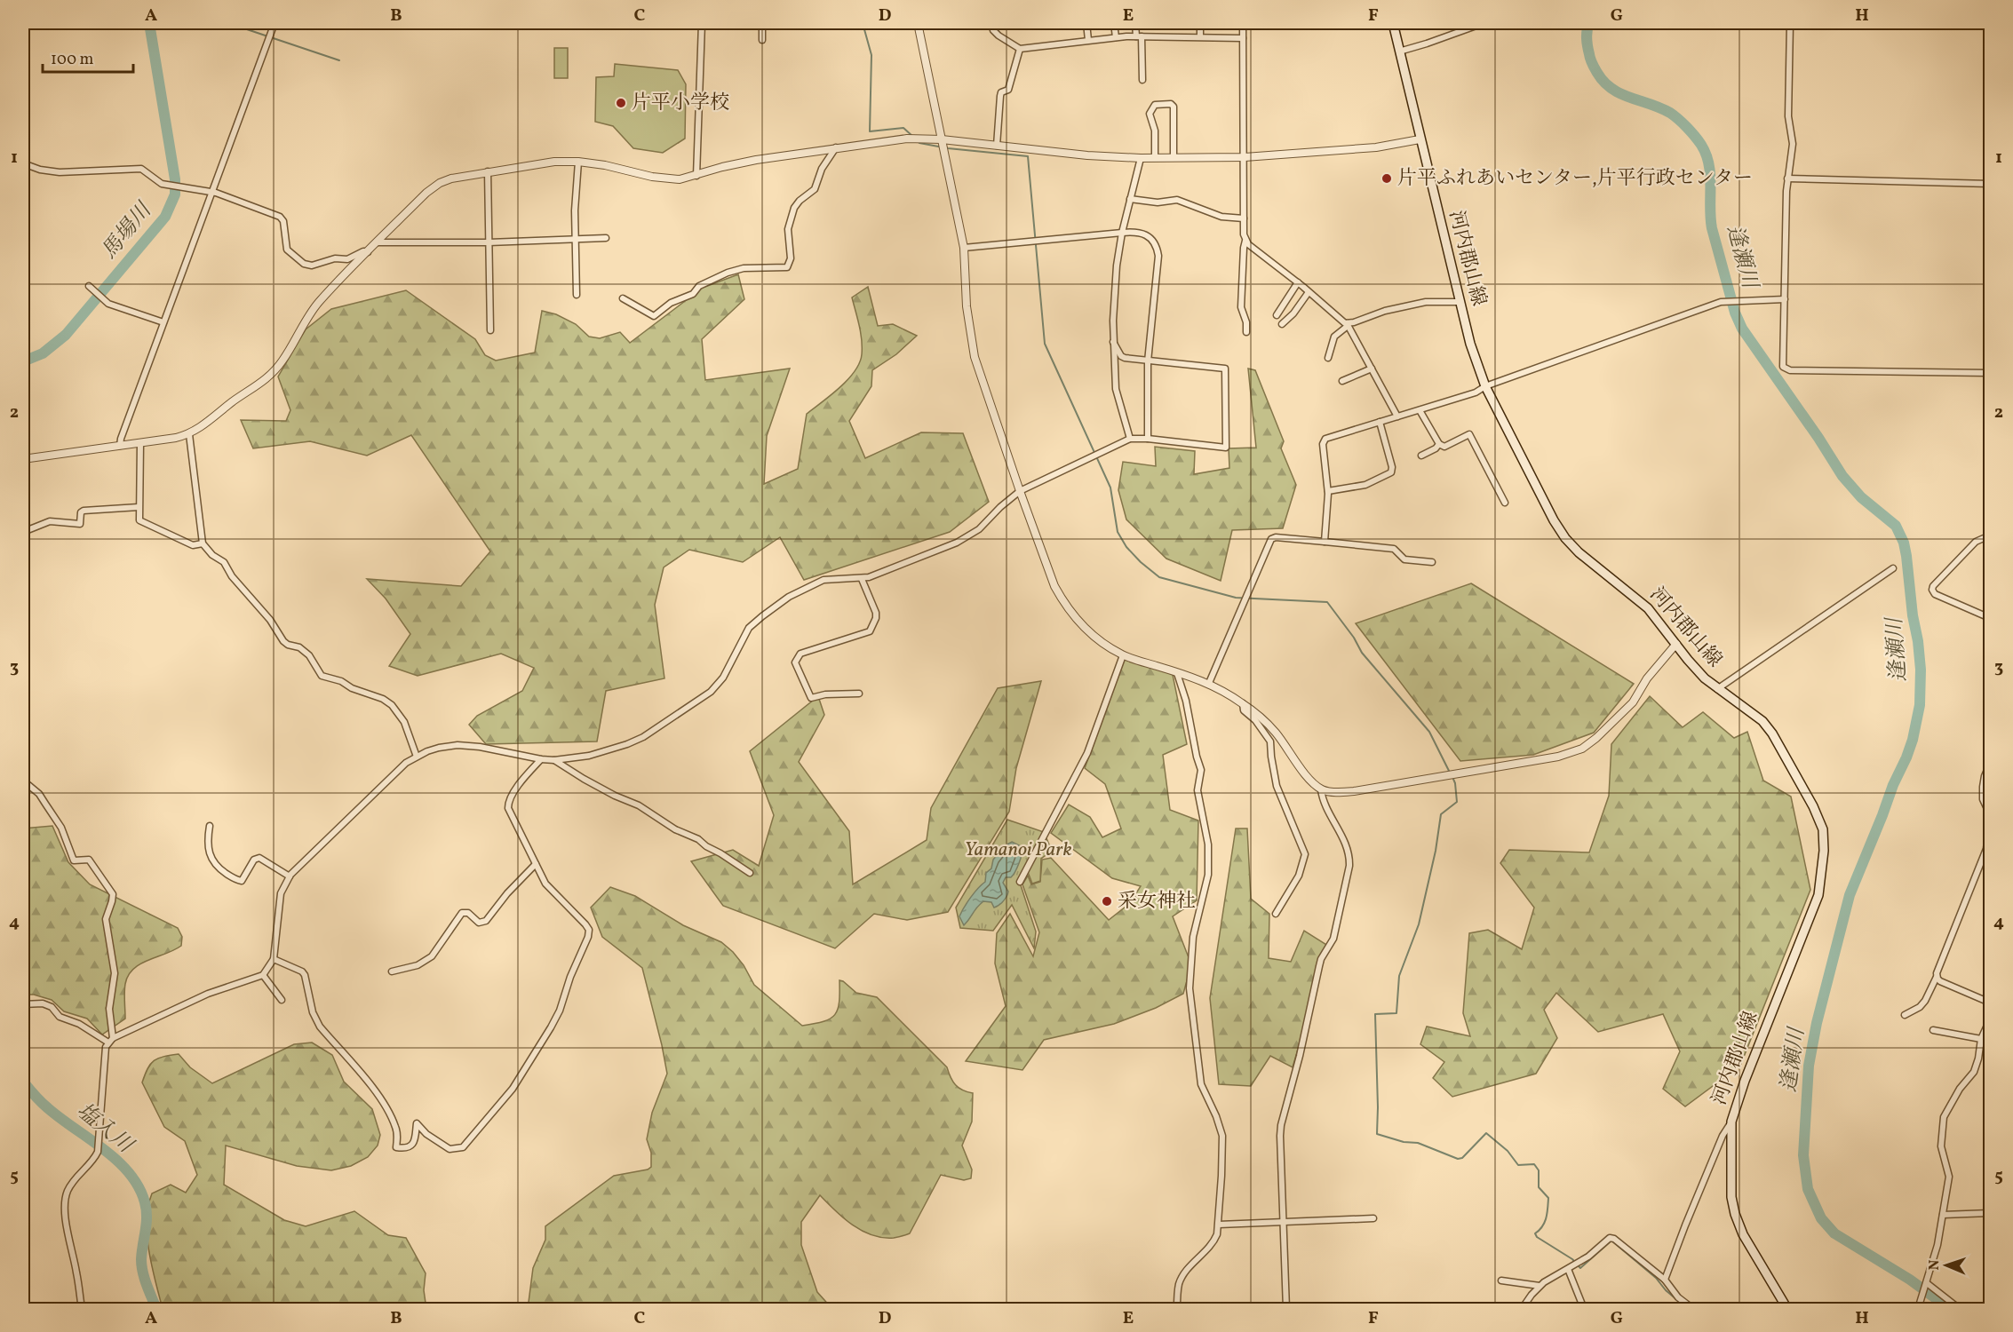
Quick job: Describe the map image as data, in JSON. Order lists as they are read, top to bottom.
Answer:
{
  "streets": {
    "main road": ["河内郡山線"]
  },
  "water": ["馬場川", "逢瀬川", "塩入川"],
  "parks": ["Yamanoi Park"],
  "places": ["片平小学校", "片平ふれあいセンター,片平行政センター", "采女神社"],
  "scale_bar": "100 m",
  "north": "left",
  "grid": {
    "columns": [
      "A",
      "B",
      "C",
      "D",
      "E",
      "F",
      "G",
      "H"
    ],
    "rows": [
      "1",
      "2",
      "3",
      "4",
      "5"
    ]
  }
}
